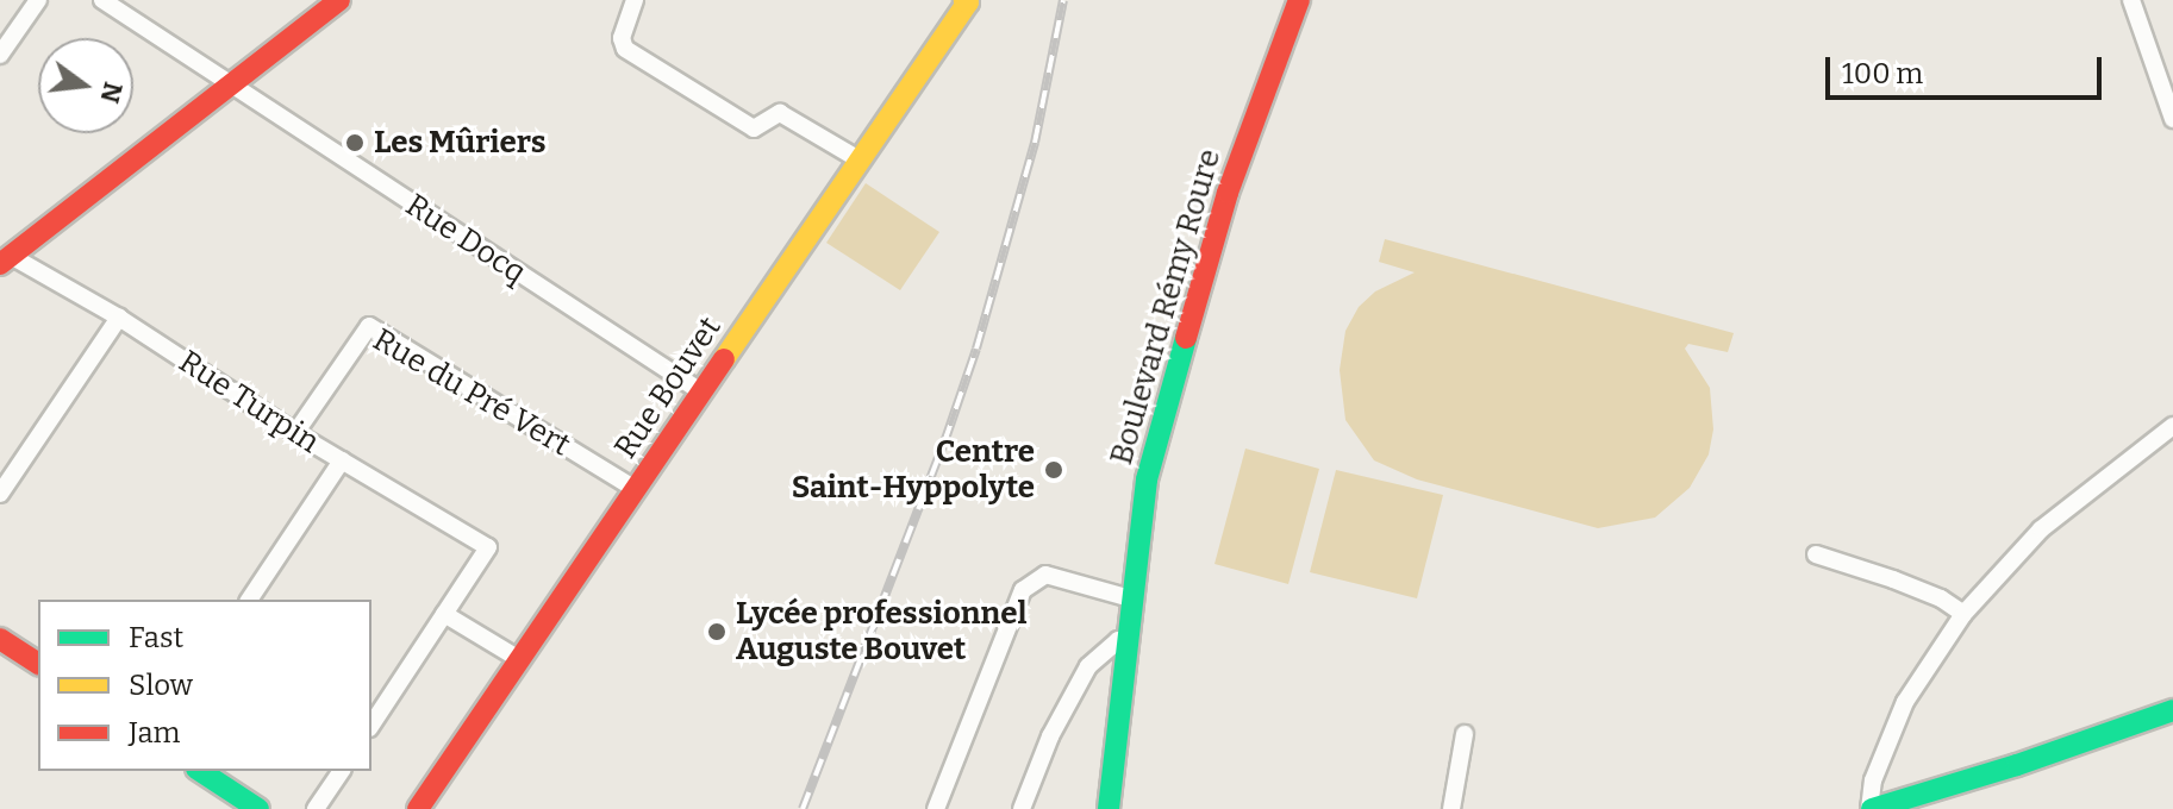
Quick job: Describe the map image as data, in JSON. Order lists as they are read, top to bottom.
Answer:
{
  "streets": {
    "main road": ["Boulevard Rémy Roure", "Rue Bouvet"],
    "street": ["Rue Docq", "Rue du Pré Vert", "Rue Turpin"]
  },
  "crossings": [
    ["Rue Docq", "Rue Bouvet"],
    ["Rue Bouvet", "Rue du Pré Vert"],
    ["Rue du Pré Vert", "Rue Turpin"]
  ],
  "places": ["Les Mûriers", "Centre Saint-Hyppolyte", "Lycée professionnel Auguste Bouvet"],
  "legend": ["Fast", "Slow", "Jam"],
  "scale_bar": "100 m",
  "north": "right"
}
